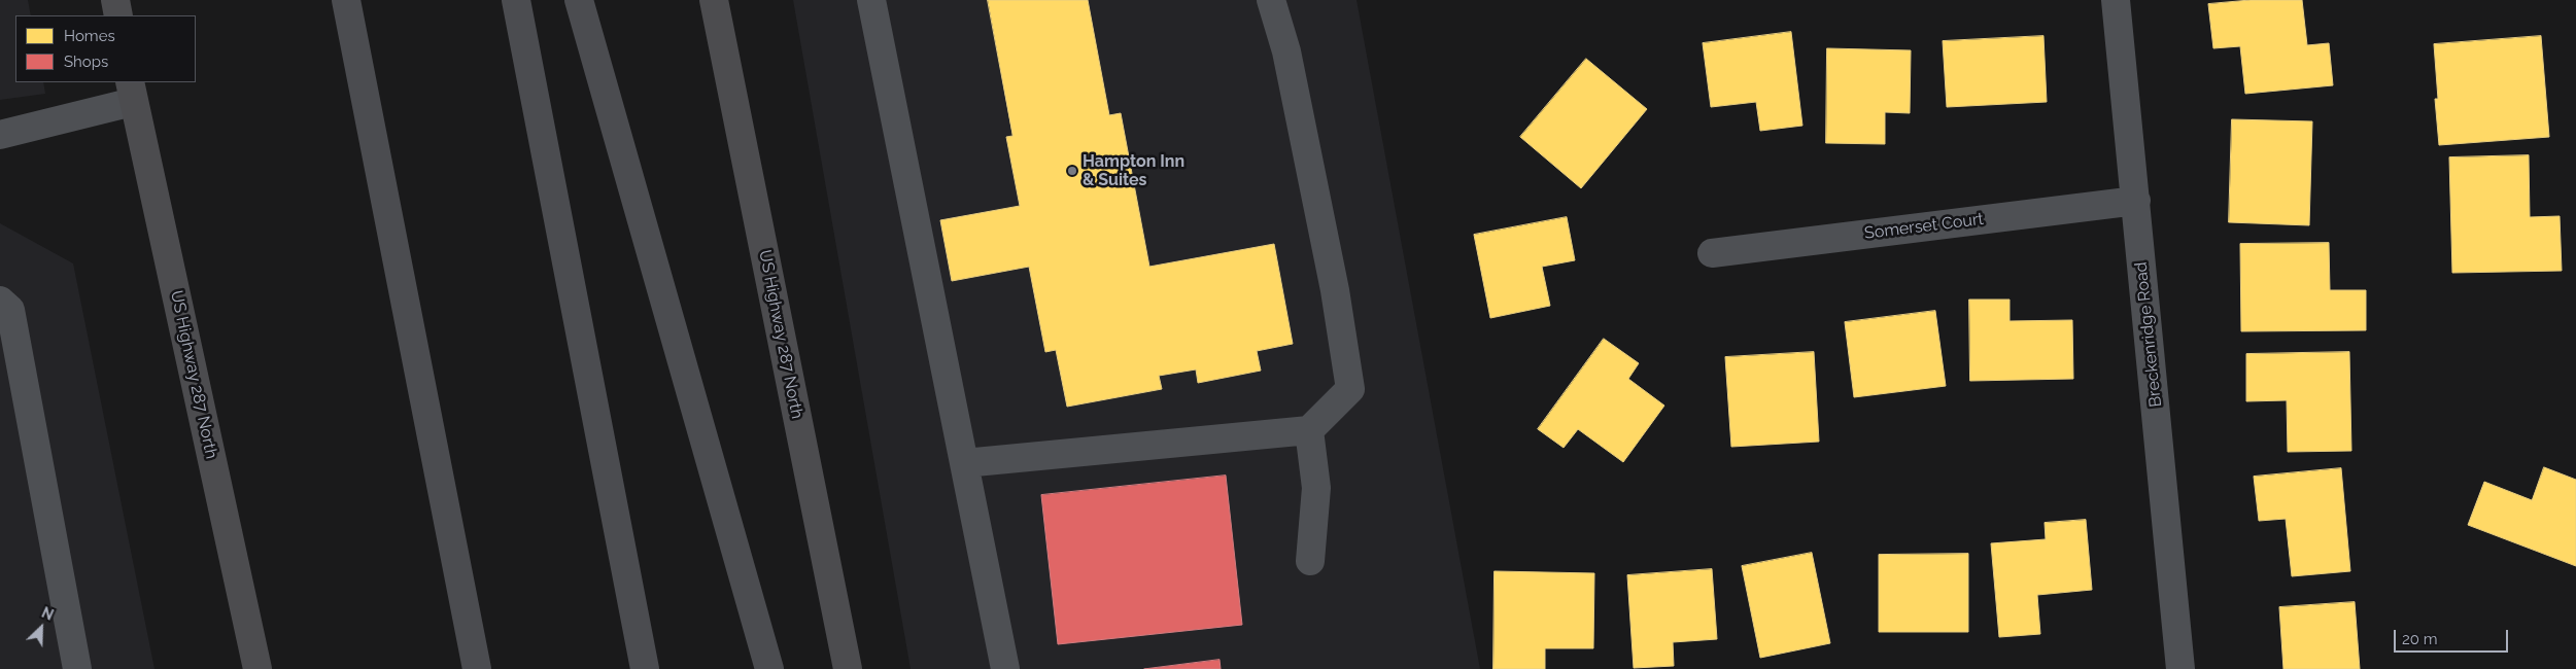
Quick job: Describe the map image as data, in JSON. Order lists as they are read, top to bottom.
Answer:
{
  "streets": {
    "main road": ["US Highway 287 North"],
    "street": ["Somerset Court", "Breckenridge Road"]
  },
  "crossings": [
    ["Somerset Court", "Breckenridge Road"]
  ],
  "places": ["Hampton Inn & Suites"],
  "legend": ["Homes", "Shops"],
  "scale_bar": "20 m",
  "north": "top right"
}
